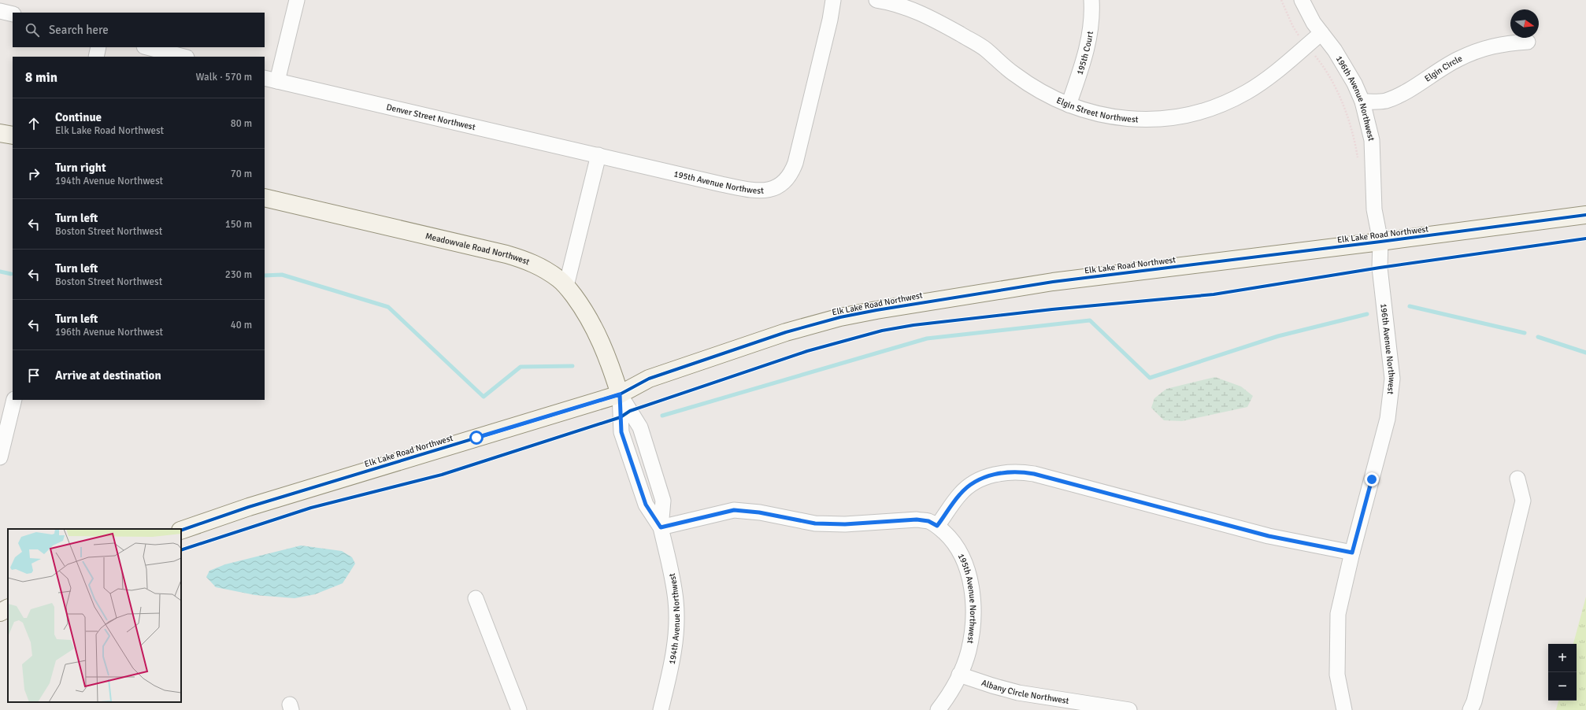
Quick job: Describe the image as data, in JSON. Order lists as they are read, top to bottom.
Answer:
{
  "streets": {
    "street": [
      "195th Court",
      "Elgin Circle",
      "196th Avenue Northwest",
      "Elgin Street Northwest",
      "Denver Street Northwest",
      "195th Avenue Northwest",
      "Elk Lake Road Northwest",
      "Meadowvale Road Northwest",
      "194th Avenue Northwest",
      "Albany Circle Northwest"
    ]
  },
  "crossings": [
    ["195th Court", "Elgin Street Northwest"],
    ["Elgin Circle", "196th Avenue Northwest"],
    ["196th Avenue Northwest", "Elgin Street Northwest"],
    ["196th Avenue Northwest", "Elk Lake Road Northwest"],
    ["Denver Street Northwest", "195th Avenue Northwest"],
    ["195th Avenue Northwest", "Albany Circle Northwest"],
    ["Elk Lake Road Northwest", "Meadowvale Road Northwest"],
    ["Elk Lake Road Northwest", "194th Avenue Northwest"],
    ["Meadowvale Road Northwest", "194th Avenue Northwest"]
  ],
  "north": "right",
  "page": {
    "search": "Search here",
    "heading": ["8 min", "Walk · 570 m"],
    "list": [
      ["Continue", "Elk Lake Road Northwest", "80 m"],
      ["Turn right", "194th Avenue Northwest", "70 m"],
      ["Turn left", "Boston Street Northwest", "150 m"],
      ["Turn left", "Boston Street Northwest", "230 m"],
      ["Turn left", "196th Avenue Northwest", "40 m"],
      "Arrive at destination"
    ],
    "map_buttons": ["+", "−"]
  }
}
